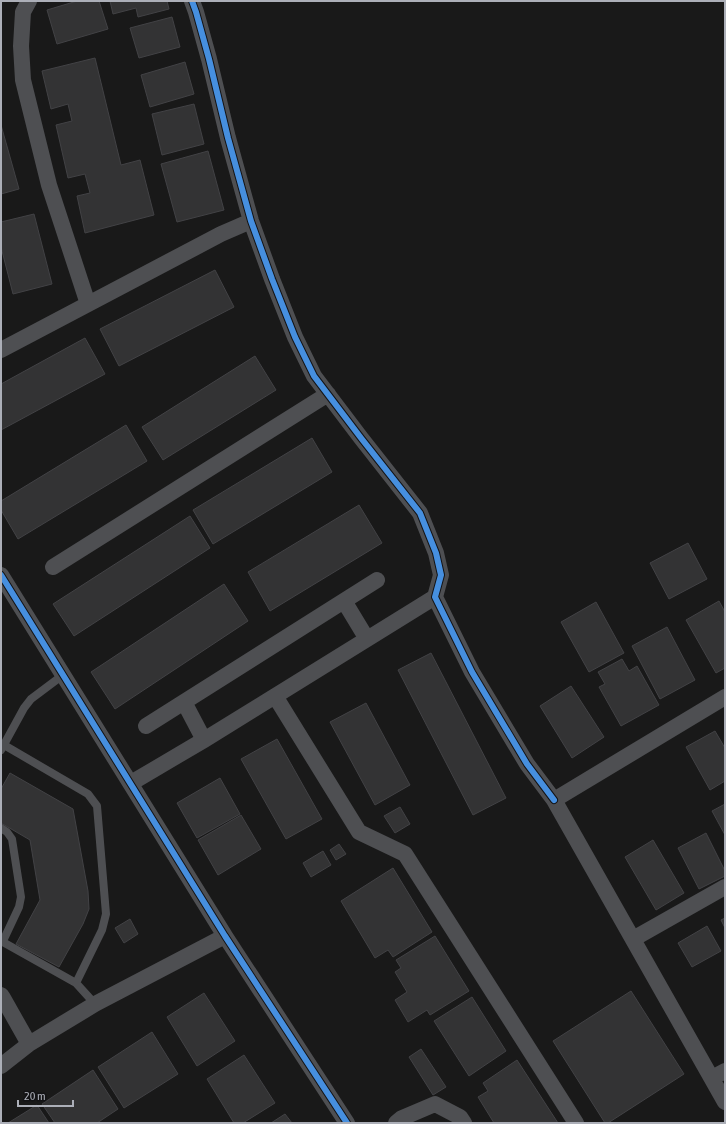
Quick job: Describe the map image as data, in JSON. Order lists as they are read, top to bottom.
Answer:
{
  "scale_bar": "20 m"
}
